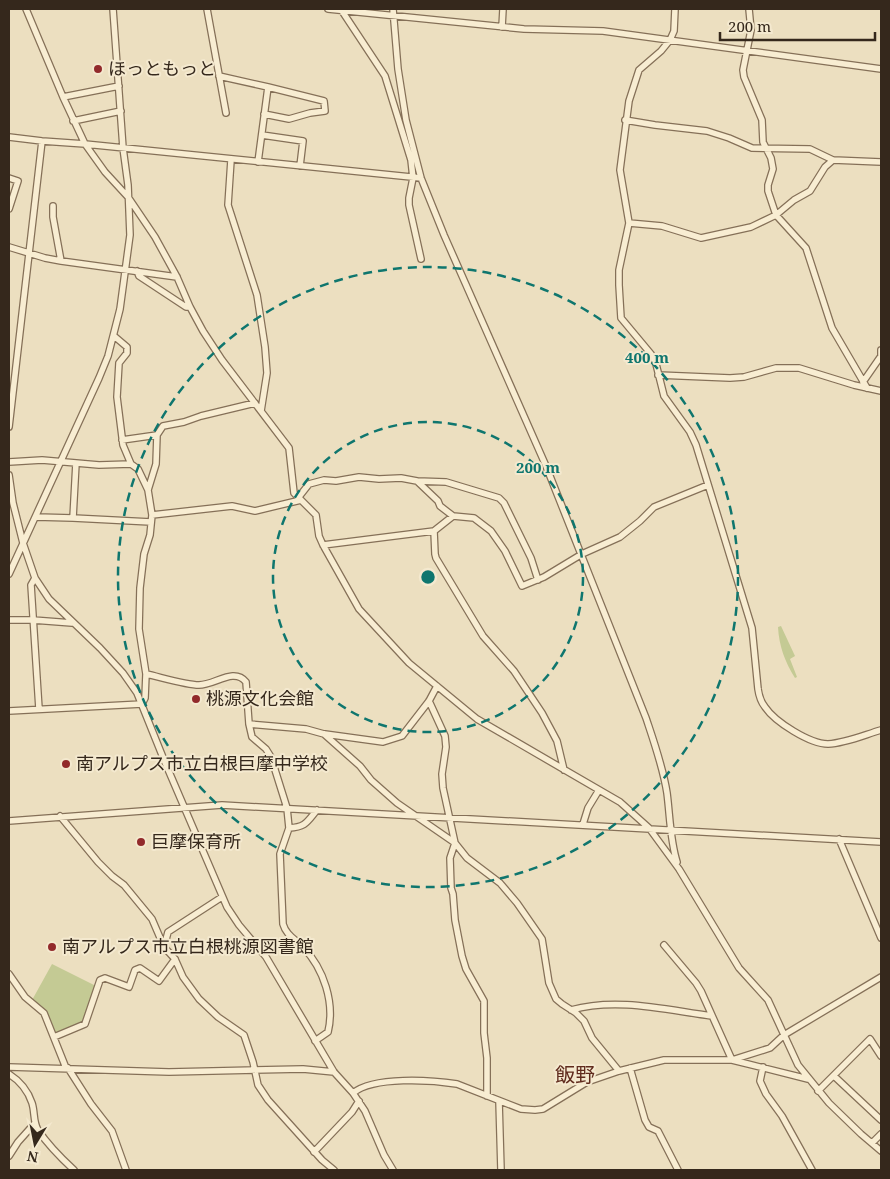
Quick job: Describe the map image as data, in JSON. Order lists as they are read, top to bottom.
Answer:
{
  "districts": ["飯野"],
  "places": [
    "ほっともっと",
    "桃源文化会館",
    "南アルプス市立白根巨摩中学校",
    "巨摩保育所",
    "南アルプス市立白根桃源図書館"
  ],
  "scale_bar": "200 m",
  "north": "bottom",
  "rings": ["400 m", "200 m"]
}
